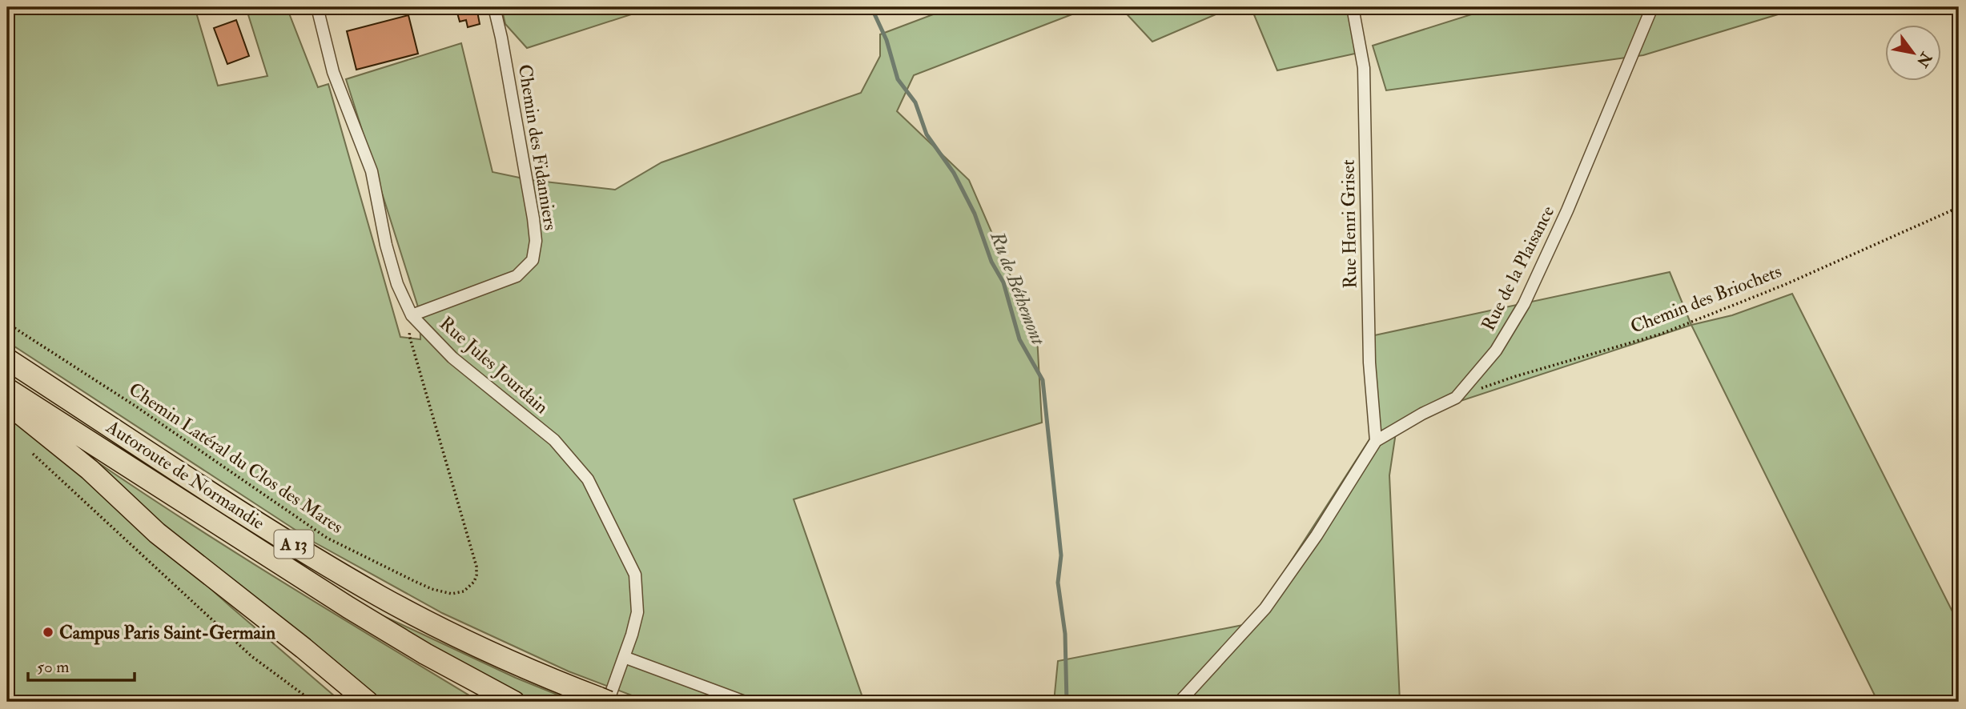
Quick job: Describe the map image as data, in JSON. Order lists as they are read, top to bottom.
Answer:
{
  "streets": {
    "highway": ["Autoroute de Normandie", "A 13"],
    "street": [
      "Chemin des Fidanniers",
      "Rue Henri Griset",
      "Rue de la Plaisance",
      "Rue Jules Jourdain"
    ],
    "path": ["Chemin des Briochets", "Chemin Latéral du Clos des Mares"]
  },
  "crossings": [
    ["Chemin des Fidanniers", "Rue Jules Jourdain"],
    ["Chemin des Fidanniers", "Chemin Latéral du Clos des Mares"],
    ["Rue Henri Griset", "Rue de la Plaisance"],
    ["Rue de la Plaisance", "Chemin des Briochets"],
    ["Rue Jules Jourdain", "Chemin Latéral du Clos des Mares"],
    ["Rue Jules Jourdain", "Autoroute de Normandie"]
  ],
  "water": ["Ru de Béthemont"],
  "places": ["Campus Paris Saint-Germain"],
  "scale_bar": "50 m",
  "north": "bottom right"
}
